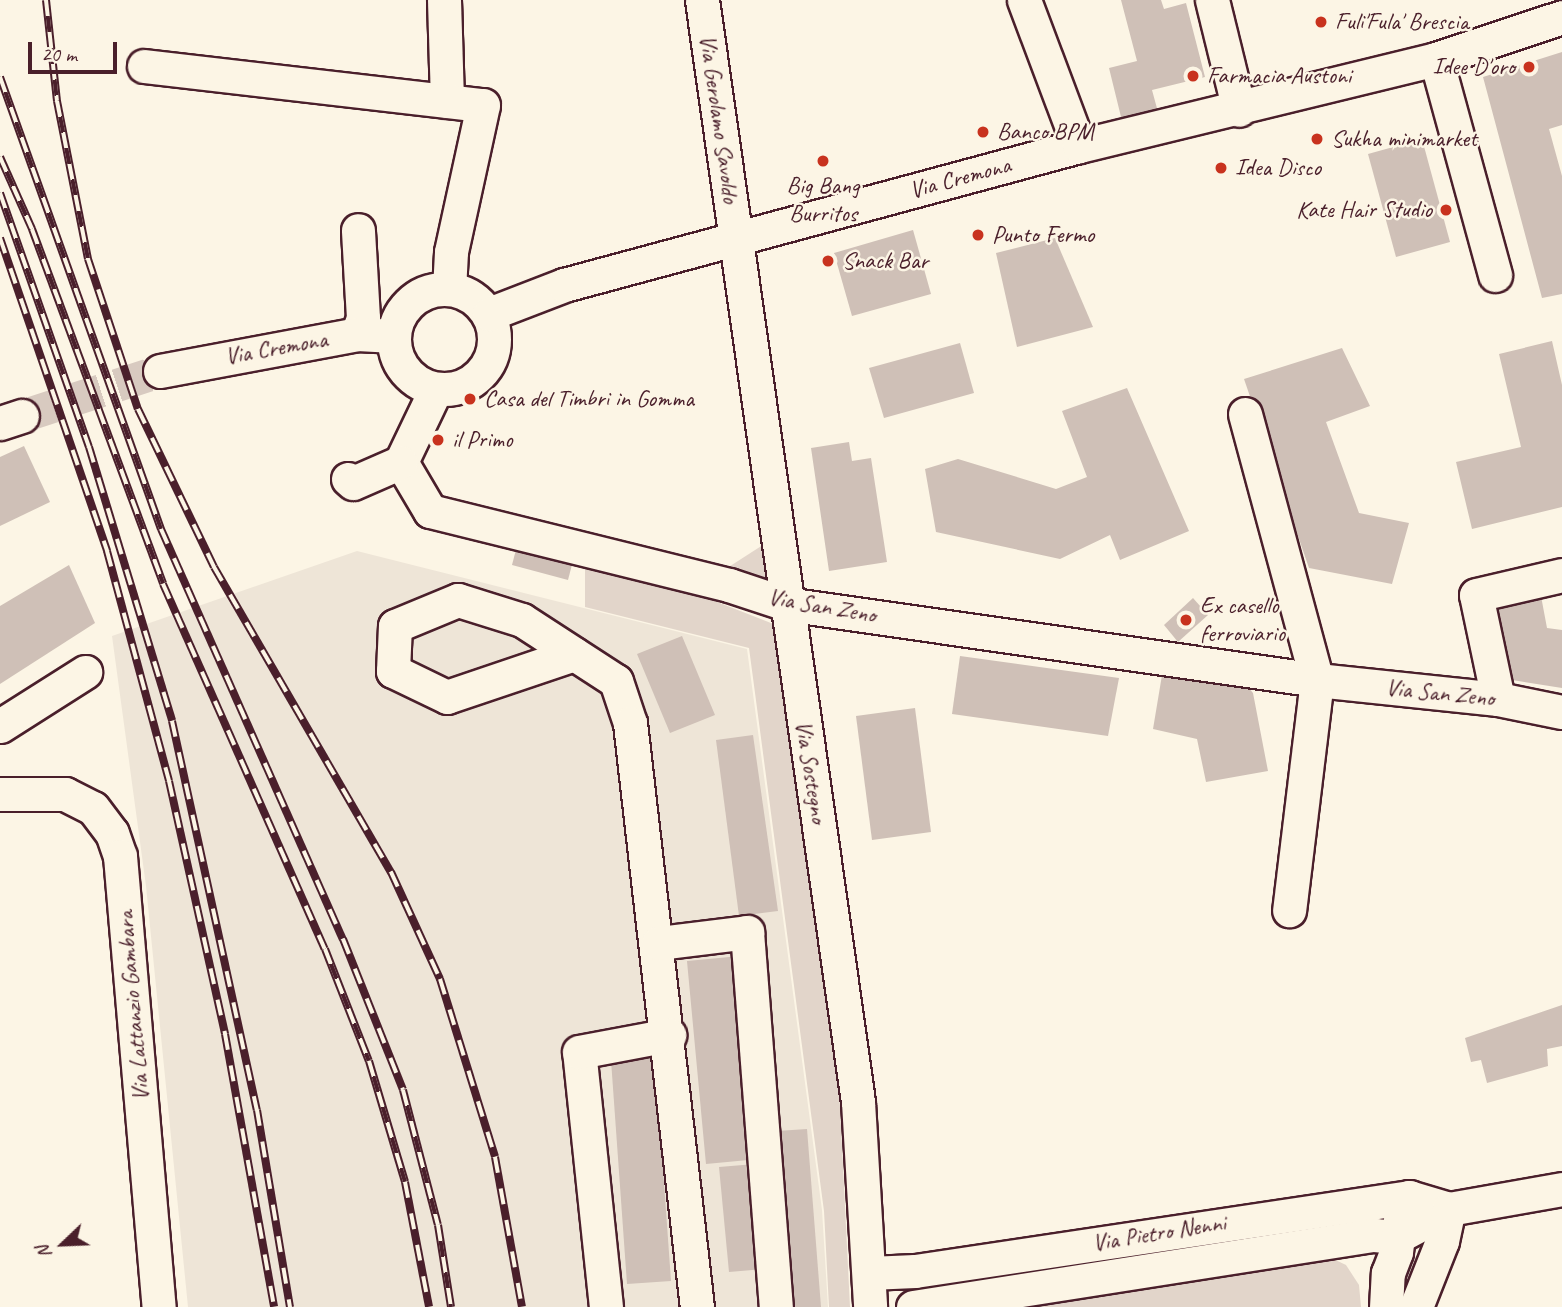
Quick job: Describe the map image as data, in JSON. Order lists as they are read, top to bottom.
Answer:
{
  "streets": {
    "street": [
      "Via Gerolamo Savoldo",
      "Via Cremona",
      "Via San Zeno",
      "Via Sostegno",
      "Via Lattanzio Gambara",
      "Via Pietro Nenni"
    ]
  },
  "crossings": [
    ["Via Gerolamo Savoldo", "Via Cremona"],
    ["Via Gerolamo Savoldo", "Via Sostegno"],
    ["Via Cremona", "Via Sostegno"],
    ["Via San Zeno", "Via Sostegno"],
    ["Via Sostegno", "Via Pietro Nenni"]
  ],
  "places": [
    "Fuli'Fula' Brescia",
    "Idee D'oro",
    "Farmacia Austoni",
    "Banco BPM",
    "Sukha minimarket",
    "Big Bang Burritos",
    "Idea Disco",
    "Kate Hair Studio",
    "Punto Fermo",
    "Snack Bar",
    "Casa del Timbri in Gomma",
    "il Primo",
    "Ex casello ferroviario"
  ],
  "scale_bar": "20 m",
  "north": "bottom left"
}
